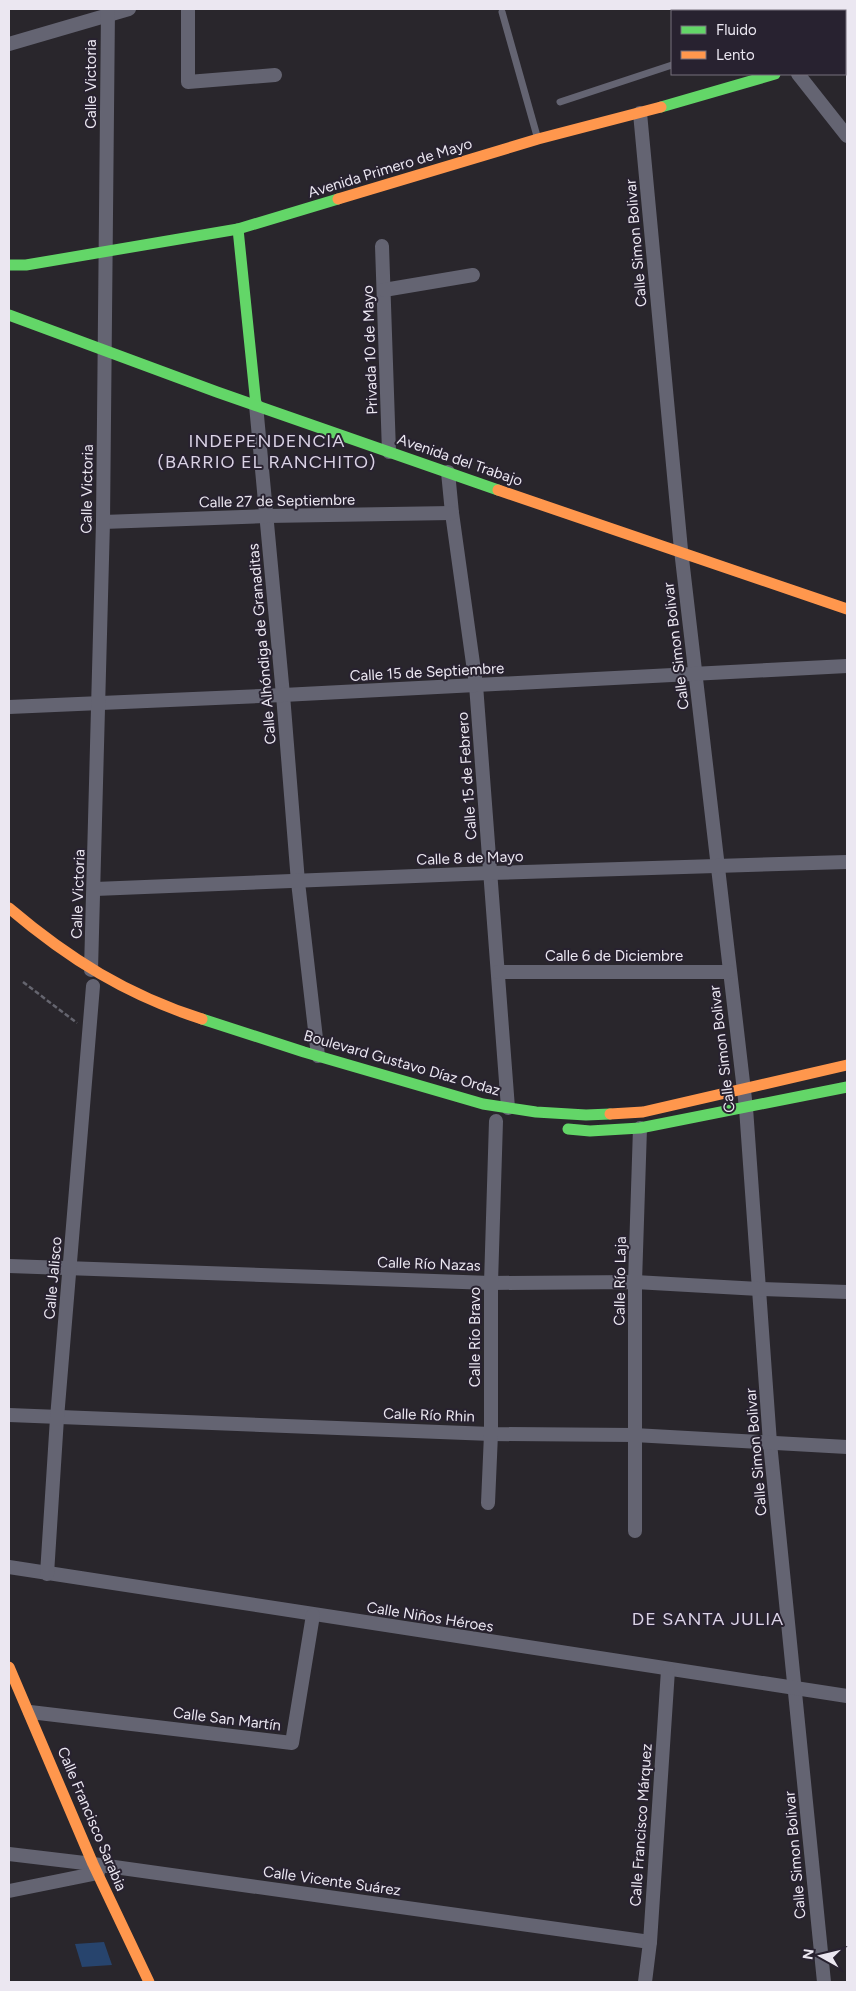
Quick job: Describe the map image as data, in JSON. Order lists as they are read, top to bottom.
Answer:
{
  "streets": {
    "street": [
      "Calle Victoria",
      "Avenida Primero de Mayo",
      "Calle Simon Bolivar",
      "Privada 10 de Mayo",
      "Avenida del Trabajo",
      "Calle 27 de Septiembre",
      "Calle Alhóndiga de Granaditas",
      "Calle 15 de Septiembre",
      "Calle 15 de Febrero",
      "Calle 8 de Mayo",
      "Calle 6 de Diciembre",
      "Boulevard Gustavo Díaz Ordaz",
      "Calle Río Nazas",
      "Calle Jalisco",
      "Calle Río Laja",
      "Calle Río Bravo",
      "Calle Río Rhin",
      "Calle Niños Héroes",
      "Calle San Martín",
      "Calle Francisco Sarabia",
      "Calle Francisco Márquez",
      "Calle Vicente Suárez"
    ]
  },
  "crossings": [
    ["Calle Victoria", "Avenida Primero de Mayo"],
    ["Calle Victoria", "Avenida del Trabajo"],
    ["Calle Victoria", "Calle 27 de Septiembre"],
    ["Calle Victoria", "Calle 15 de Septiembre"],
    ["Calle Victoria", "Calle 8 de Mayo"],
    ["Calle Victoria", "Boulevard Gustavo Díaz Ordaz"],
    ["Calle Victoria", "Calle Jalisco"],
    ["Avenida Primero de Mayo", "Calle Simon Bolivar"],
    ["Avenida Primero de Mayo", "Calle Alhóndiga de Granaditas"],
    ["Calle Simon Bolivar", "Avenida del Trabajo"],
    ["Calle Simon Bolivar", "Calle 15 de Septiembre"],
    ["Calle Simon Bolivar", "Calle 8 de Mayo"],
    ["Calle Simon Bolivar", "Calle 6 de Diciembre"],
    ["Calle Simon Bolivar", "Boulevard Gustavo Díaz Ordaz"],
    ["Calle Simon Bolivar", "Calle Río Nazas"],
    ["Calle Simon Bolivar", "Calle Río Rhin"],
    ["Calle Simon Bolivar", "Calle Niños Héroes"],
    ["Privada 10 de Mayo", "Avenida del Trabajo"],
    ["Avenida del Trabajo", "Calle Alhóndiga de Granaditas"],
    ["Avenida del Trabajo", "Calle 15 de Febrero"],
    ["Calle 27 de Septiembre", "Calle Alhóndiga de Granaditas"],
    ["Calle 27 de Septiembre", "Calle 15 de Febrero"],
    ["Calle Alhóndiga de Granaditas", "Calle 15 de Septiembre"],
    ["Calle Alhóndiga de Granaditas", "Calle 8 de Mayo"],
    ["Calle Alhóndiga de Granaditas", "Boulevard Gustavo Díaz Ordaz"],
    ["Calle 15 de Septiembre", "Calle 15 de Febrero"],
    ["Calle 15 de Febrero", "Calle 8 de Mayo"],
    ["Calle 15 de Febrero", "Calle 6 de Diciembre"],
    ["Calle 15 de Febrero", "Boulevard Gustavo Díaz Ordaz"],
    ["Boulevard Gustavo Díaz Ordaz", "Calle Jalisco"],
    ["Calle Río Nazas", "Calle Jalisco"],
    ["Calle Río Nazas", "Calle Río Laja"],
    ["Calle Río Nazas", "Calle Río Bravo"],
    ["Calle Jalisco", "Calle Río Rhin"],
    ["Calle Jalisco", "Calle Niños Héroes"],
    ["Calle Río Laja", "Calle Río Rhin"],
    ["Calle Río Bravo", "Calle Río Rhin"],
    ["Calle Niños Héroes", "Calle San Martín"],
    ["Calle Niños Héroes", "Calle Francisco Márquez"],
    ["Calle San Martín", "Calle Francisco Sarabia"],
    ["Calle Francisco Sarabia", "Calle Vicente Suárez"],
    ["Calle Francisco Márquez", "Calle Vicente Suárez"]
  ],
  "districts": ["INDEPENDENCIA (BARRIO EL RANCHITO)", "DE SANTA JULIA"],
  "legend": ["Fluido", "Lento"],
  "north": "left"
}
